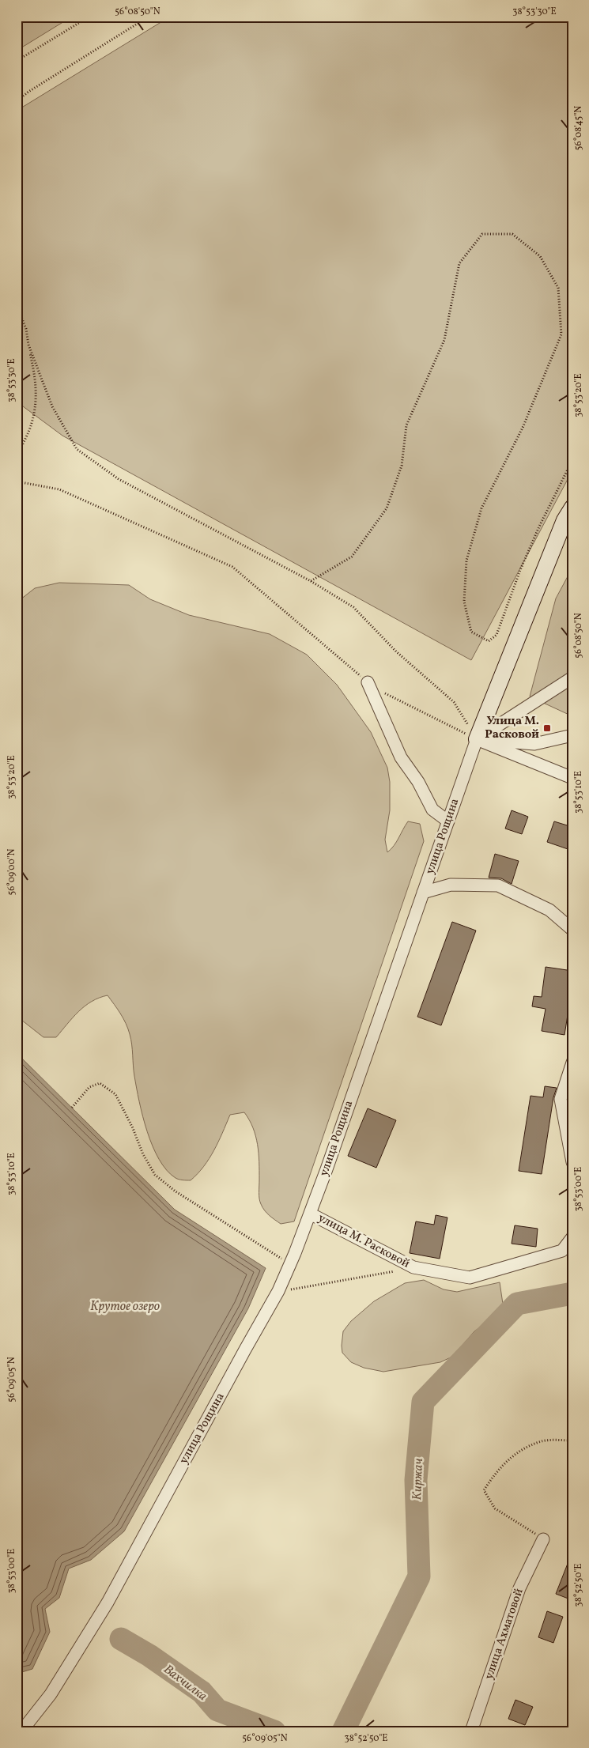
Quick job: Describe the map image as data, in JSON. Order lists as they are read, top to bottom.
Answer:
{
  "streets": {
    "street": ["улица Рощина", "улица М. Расковой", "улица Ахматовой"]
  },
  "crossings": [
    ["улица Рощина", "улица М. Расковой"]
  ],
  "water": ["Крутое озеро", "Киржач", "Вахчилка"],
  "places": {
    "transit": ["Улица М. Расковой"]
  },
  "coordinates": [
    "56°08'50\"N",
    "38°53'30\"E",
    "56°08'45\"N",
    "38°53'20\"E",
    "38°53'10\"E",
    "56°09'00\"N",
    "38°53'00\"E",
    "56°09'05\"N",
    "38°52'50\"E"
  ]
}
